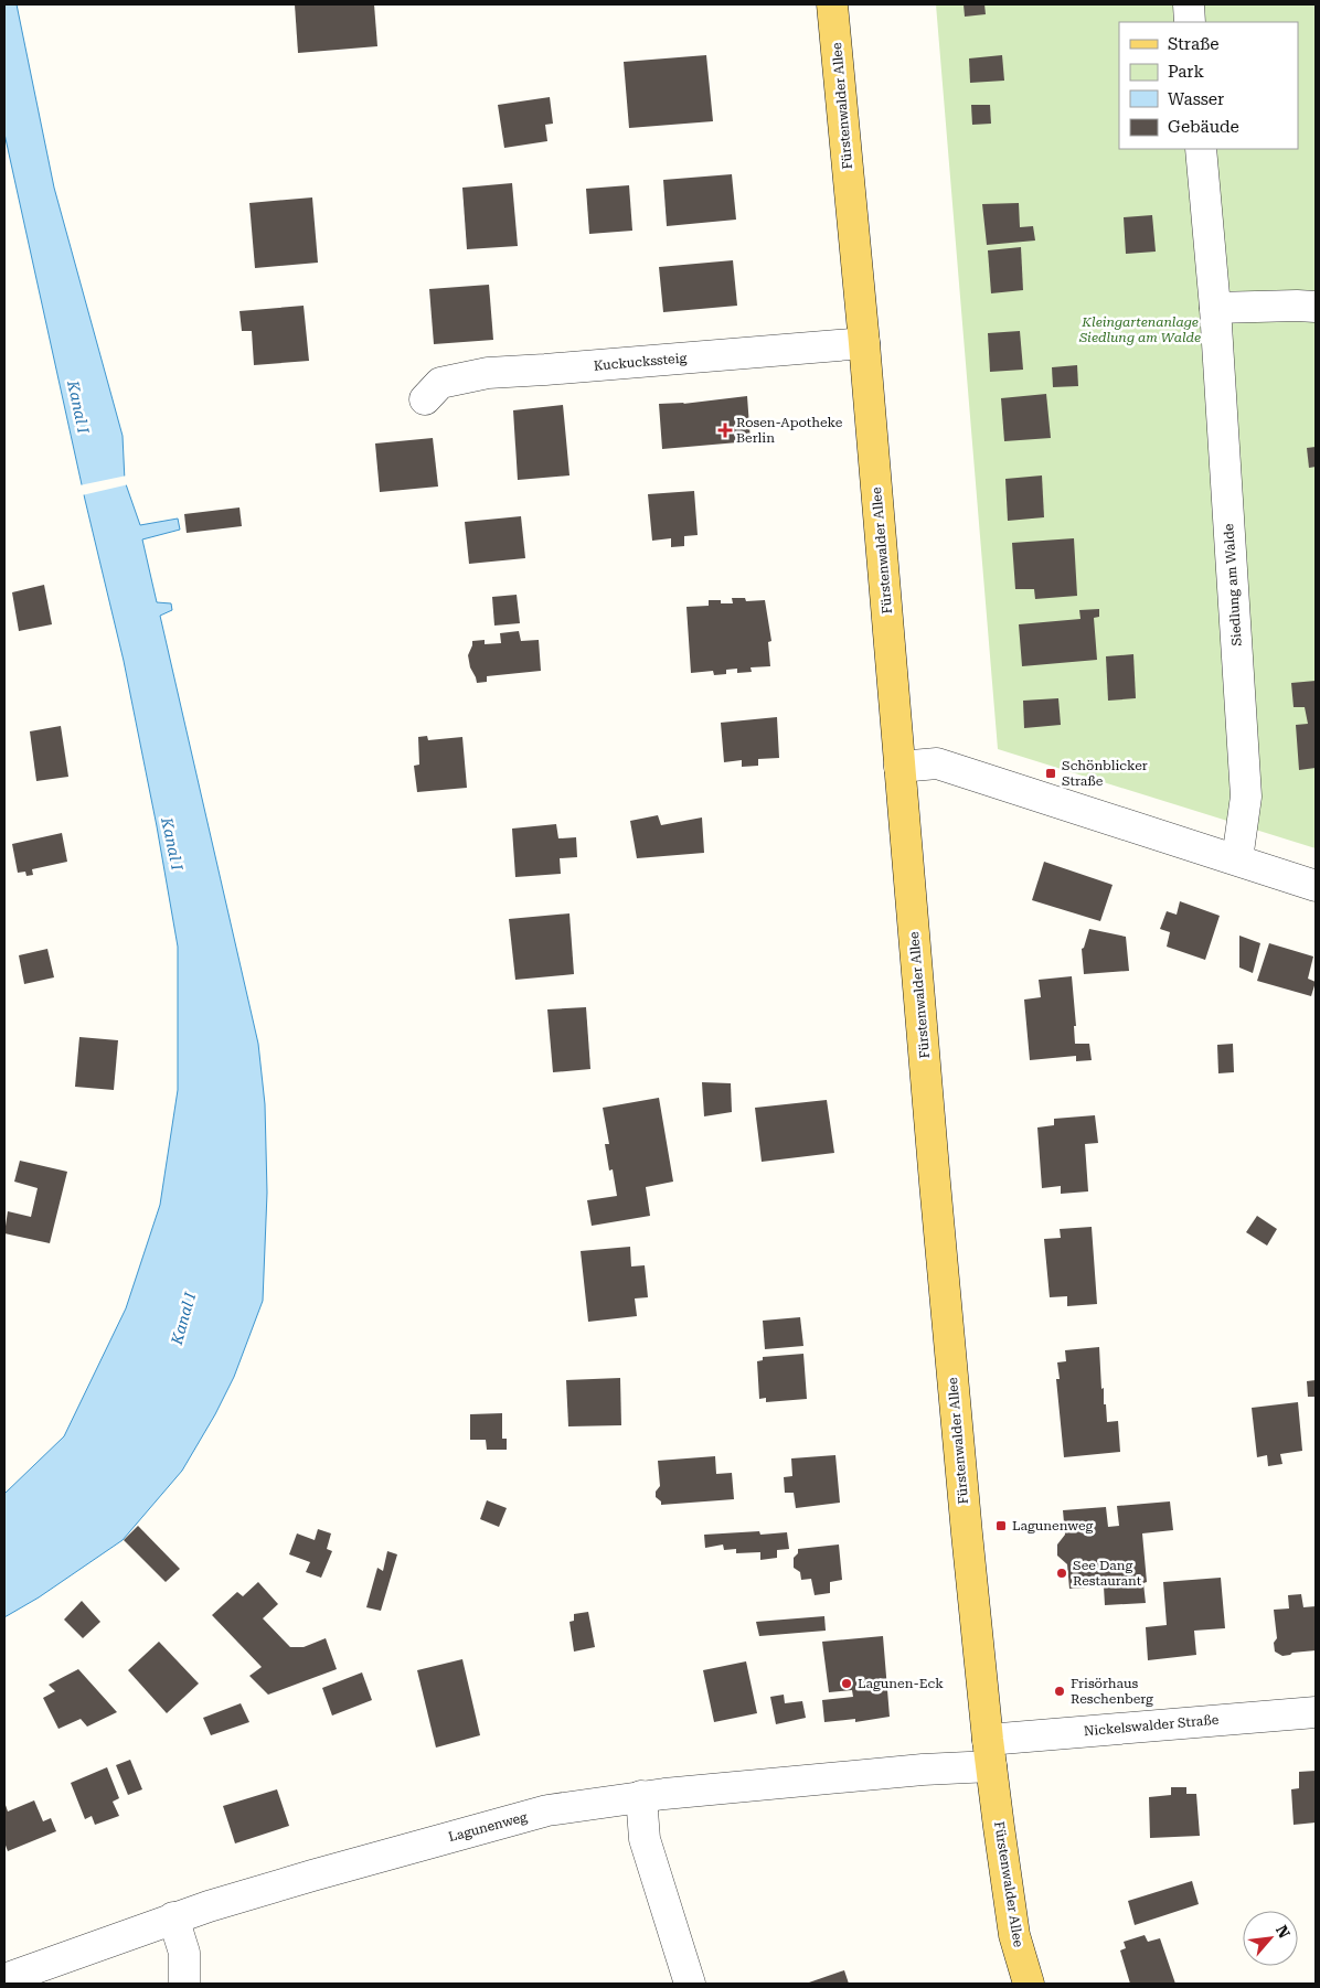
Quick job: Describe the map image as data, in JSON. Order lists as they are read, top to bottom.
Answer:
{
  "streets": {
    "main road": ["Fürstenwalder Allee"],
    "street": [
      "Kuckuckssteig",
      "Siedlung am Walde",
      "Nickelswalder Straße",
      "Lagunenweg"
    ]
  },
  "crossings": [
    ["Fürstenwalder Allee", "Kuckuckssteig"],
    ["Fürstenwalder Allee", "Nickelswalder Straße"],
    ["Fürstenwalder Allee", "Lagunenweg"],
    ["Nickelswalder Straße", "Lagunenweg"]
  ],
  "water": ["Kanal I"],
  "parks": ["Kleingartenanlage Siedlung am Walde"],
  "places": {
    "health": ["Rosen-Apotheke Berlin"],
    "transit": ["Schönblicker Straße", "Lagunenweg"],
    "other": ["See Dang Restaurant", "Lagunen-Eck", "Frisörhaus Reschenberg"]
  },
  "legend": [
    "Straße",
    "Park",
    "Wasser",
    "Gebäude"
  ],
  "north": "top right"
}
